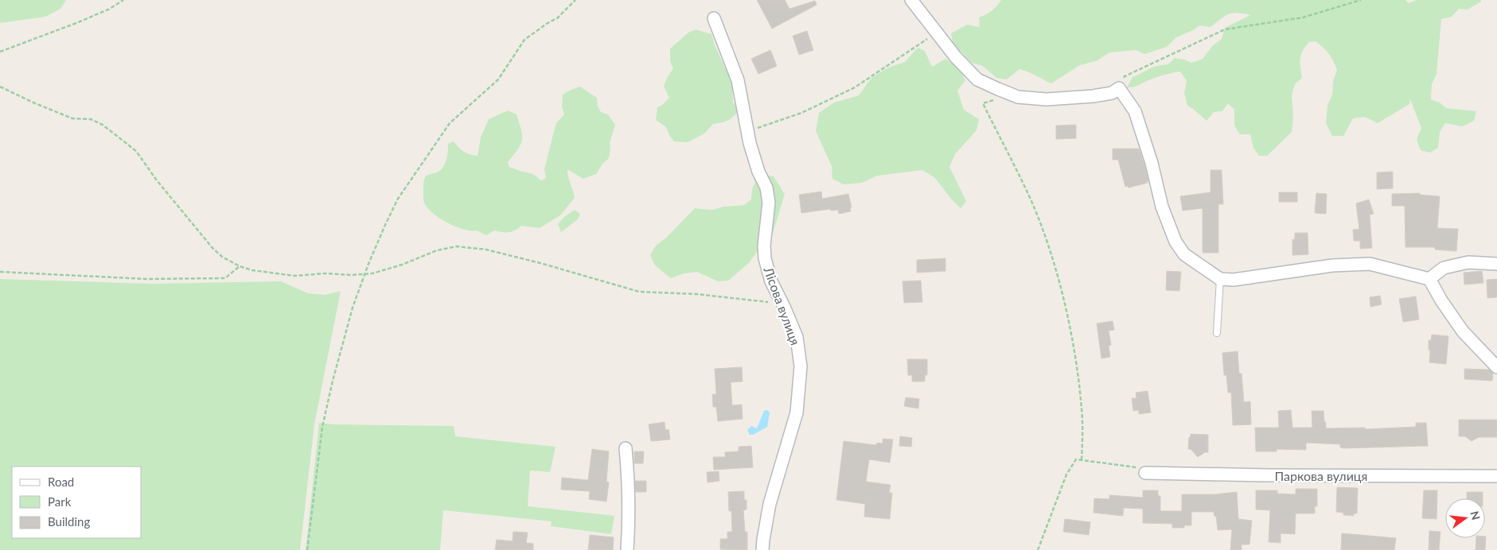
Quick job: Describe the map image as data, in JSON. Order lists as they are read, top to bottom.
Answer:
{
  "streets": {
    "street": ["Лісова вулиця", "Паркова вулиця"]
  },
  "legend": ["Road", "Park", "Building"],
  "north": "right"
}
